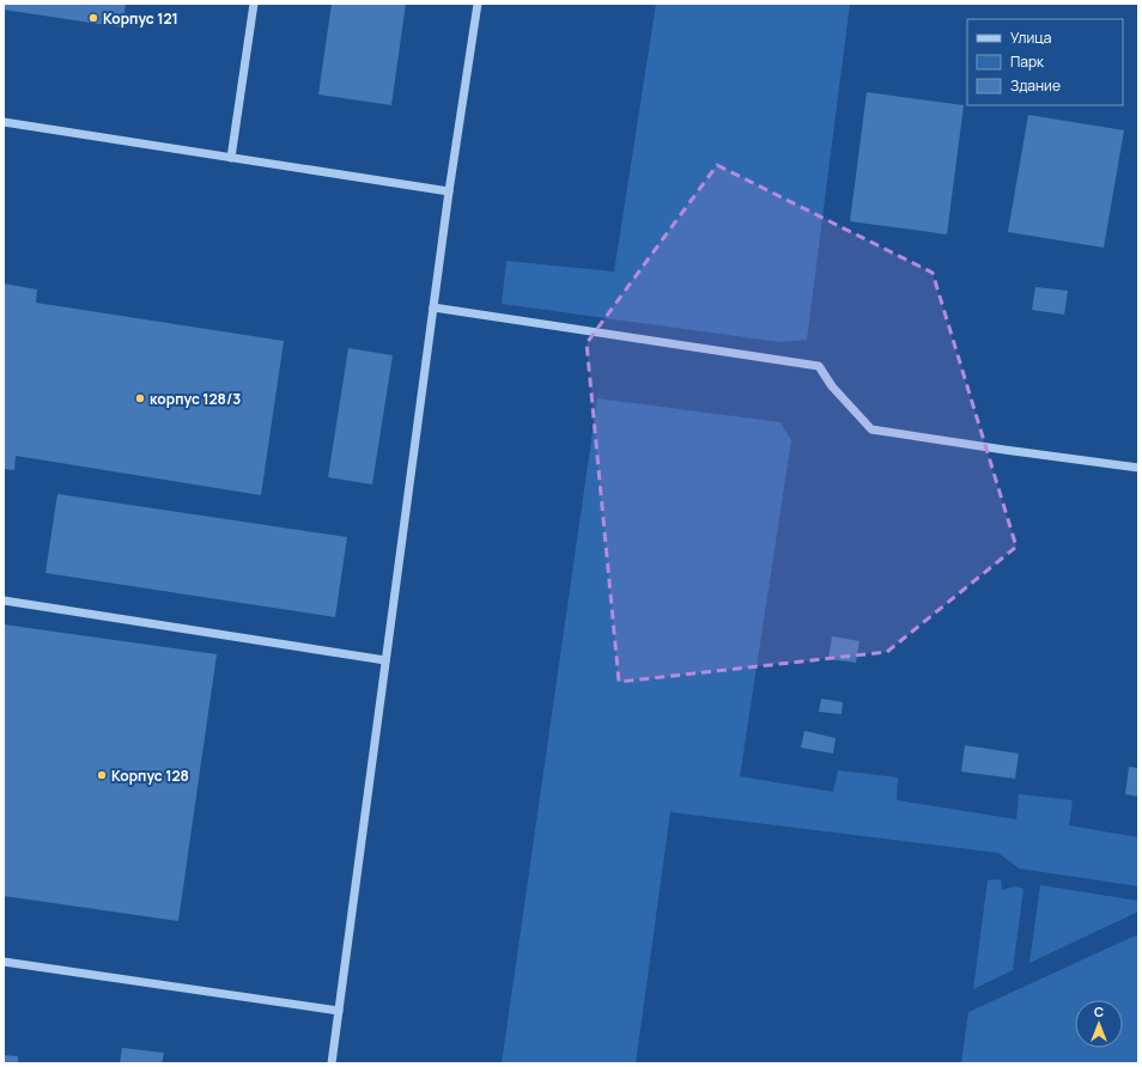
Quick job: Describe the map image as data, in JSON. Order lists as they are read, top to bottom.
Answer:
{
  "places": ["Корпус 121", "корпус 128/3", "Корпус 128"],
  "legend": ["Улица", "Парк", "Здание"],
  "north": "top"
}
